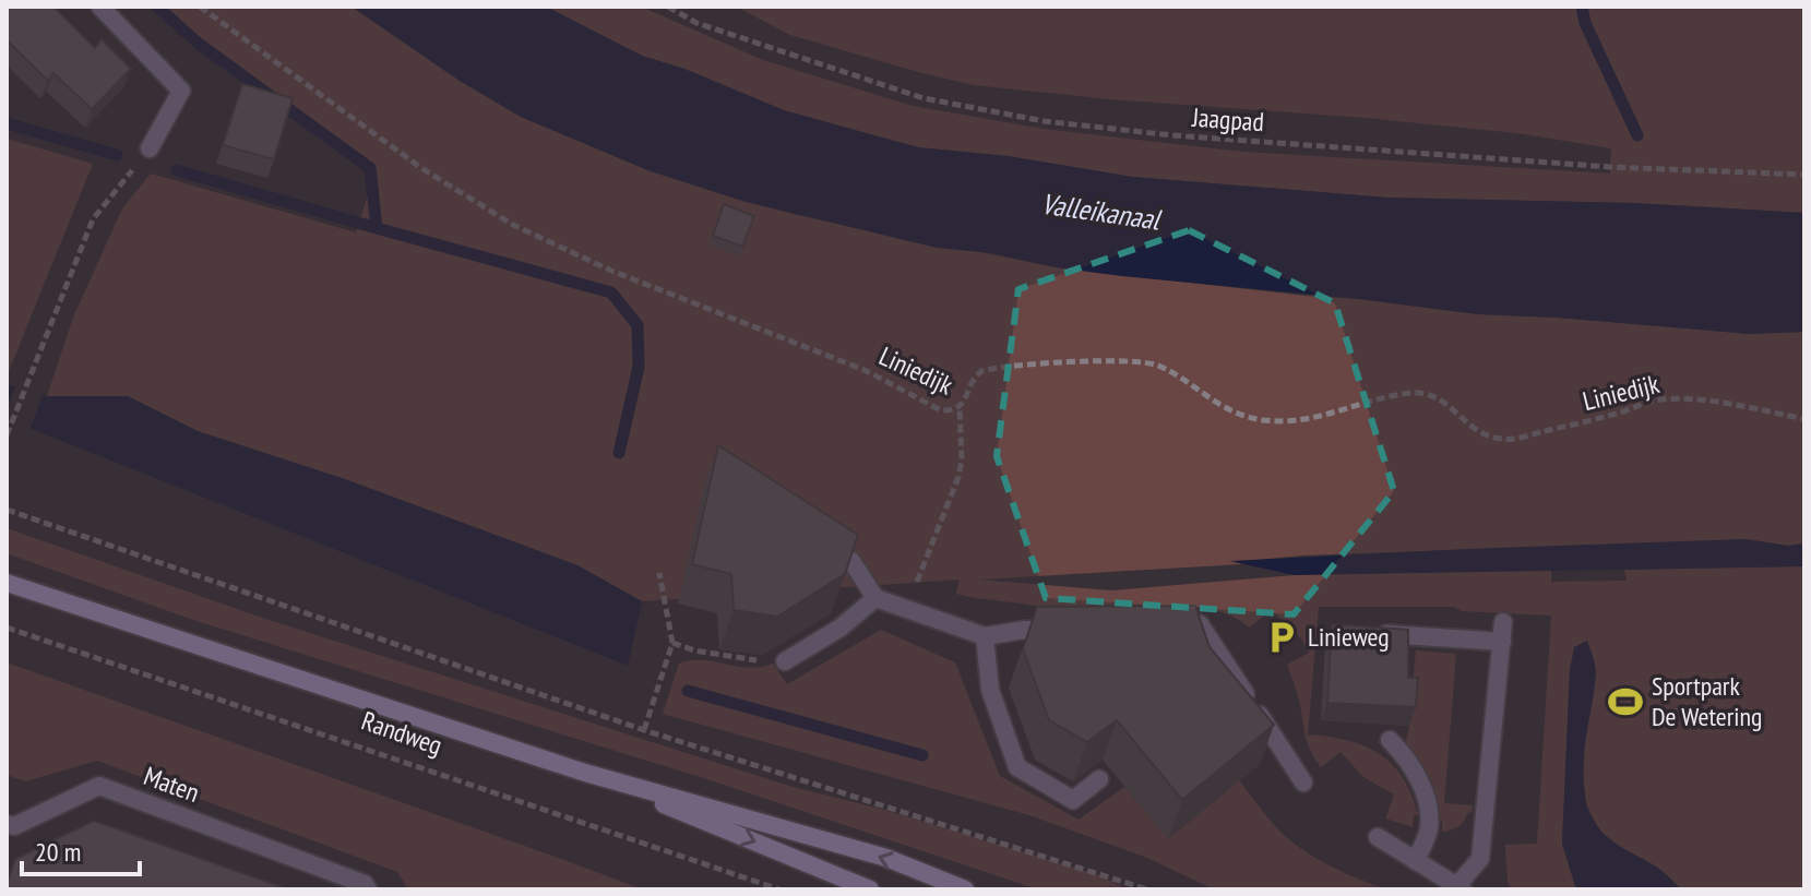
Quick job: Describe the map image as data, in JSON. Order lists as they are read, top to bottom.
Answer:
{
  "streets": {
    "main road": ["Randweg"],
    "street": ["Maten"],
    "path": ["Jaagpad", "Liniedijk"]
  },
  "water": ["Valleikanaal"],
  "places": {
    "parking": ["Linieweg"],
    "sports": ["Sportpark De Wetering"]
  },
  "scale_bar": "20 m"
}
